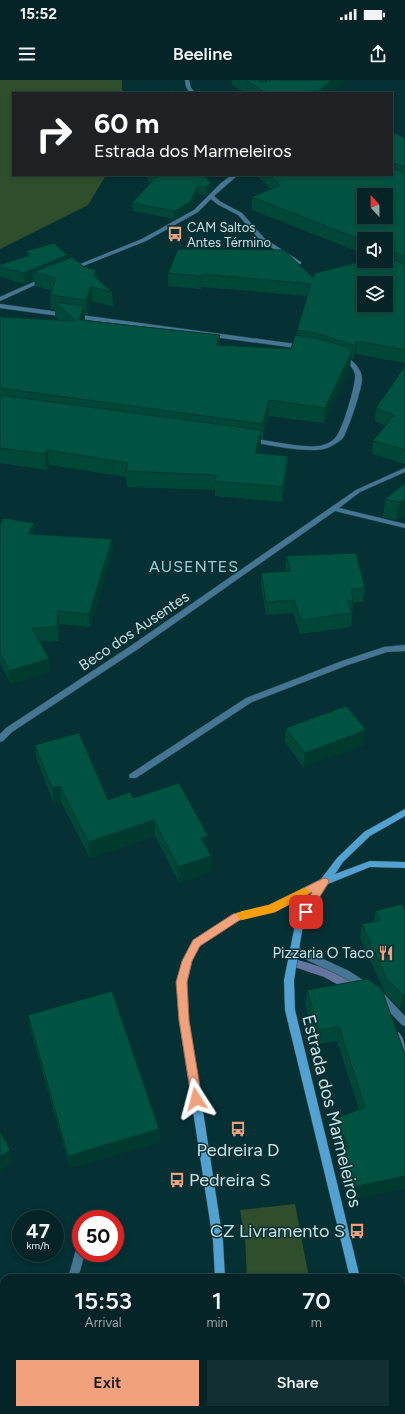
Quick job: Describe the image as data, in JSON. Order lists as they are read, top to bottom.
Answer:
{
  "streets": {
    "main road": ["Estrada dos Marmeleiros"],
    "street": ["Beco dos Ausentes"]
  },
  "districts": ["AUSENTES"],
  "places": {
    "bus stop": [
      "CAM Saltos Antes Término",
      "Pedreira D",
      "Pedreira S",
      "CZ Livramento S"
    ],
    "restaurant": ["Pizzaria O Taco"]
  },
  "north": "top",
  "page": {
    "status": "15:52",
    "header": "Beeline",
    "turn": ["60 m", "Estrada dos Marmeleiros"],
    "speed": "47 km/h",
    "limit": "50",
    "eta": [
      "15:53",
      "Arrival",
      "1",
      "min",
      "70",
      "m"
    ],
    "buttons": ["Exit", "Share"]
  }
}
